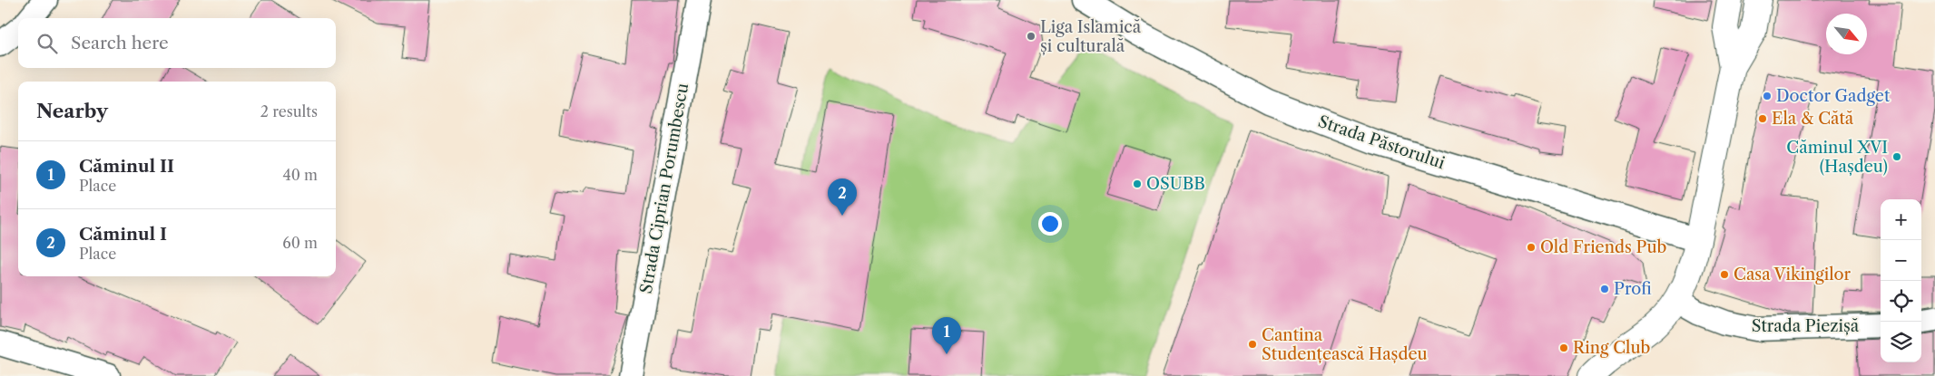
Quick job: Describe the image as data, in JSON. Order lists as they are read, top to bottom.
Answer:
{
  "streets": {
    "street": ["Strada Păstorului", "Strada Ciprian Porumbescu", "Strada Piezișă"]
  },
  "places": [
    "Liga Islamică și culturală",
    "Doctor Gadget",
    "Ela & Cătă",
    "Căminul XVI (Hașdeu)",
    "OSUBB",
    "Old Friends Pub",
    "Casa Vikingilor",
    "Profi",
    "Cantina Studențească Hașdeu",
    "Ring Club"
  ],
  "north": "bottom right",
  "page": {
    "search": "Search here",
    "heading": ["Nearby", "2 results"],
    "list": [
      {
        "mark": "1",
        "name": "Căminul II",
        "note": "Place",
        "value": "40 m"
      },
      {
        "mark": "2",
        "name": "Căminul I",
        "note": "Place",
        "value": "60 m"
      }
    ],
    "pins": ["2", "1"],
    "map_buttons": ["+", "−"]
  }
}
